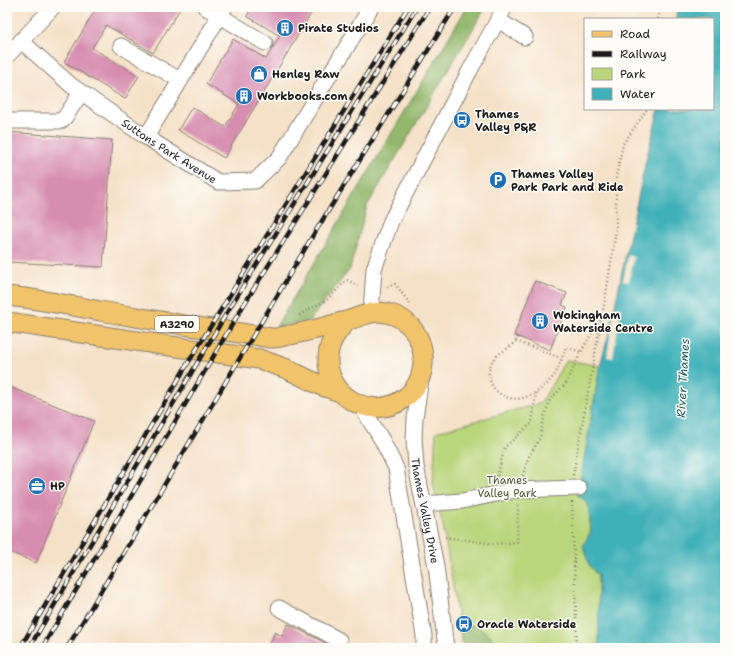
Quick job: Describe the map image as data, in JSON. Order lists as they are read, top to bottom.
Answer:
{
  "streets": {
    "main road": ["A3290"],
    "street": ["Suttons Park Avenue", "Thames Valley Drive"]
  },
  "crossings": [
    ["A3290", "Thames Valley Drive"]
  ],
  "water": ["River Thames"],
  "parks": ["Thames Valley Park"],
  "places": {
    "building": ["Pirate Studios", "Workbooks.com", "Wokingham Waterside Centre"],
    "shop": ["Henley Raw"],
    "bus stop": ["Thames Valley P&R", "Oracle Waterside"],
    "parking": ["Thames Valley Park Park and Ride"],
    "office": ["HP"]
  },
  "legend": [
    "Road",
    "Railway",
    "Park",
    "Water"
  ]
}
